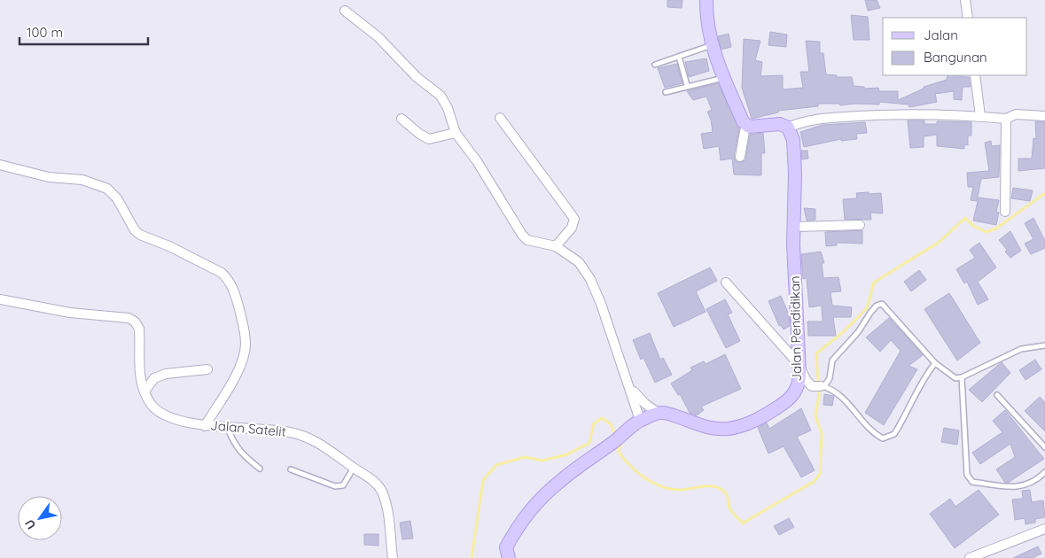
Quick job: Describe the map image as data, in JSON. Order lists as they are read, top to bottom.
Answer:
{
  "streets": {
    "street": ["Jalan Pendidikan", "Jalan Satelit"]
  },
  "legend": ["Jalan", "Bangunan"],
  "scale_bar": "100 m",
  "north": "bottom left"
}
